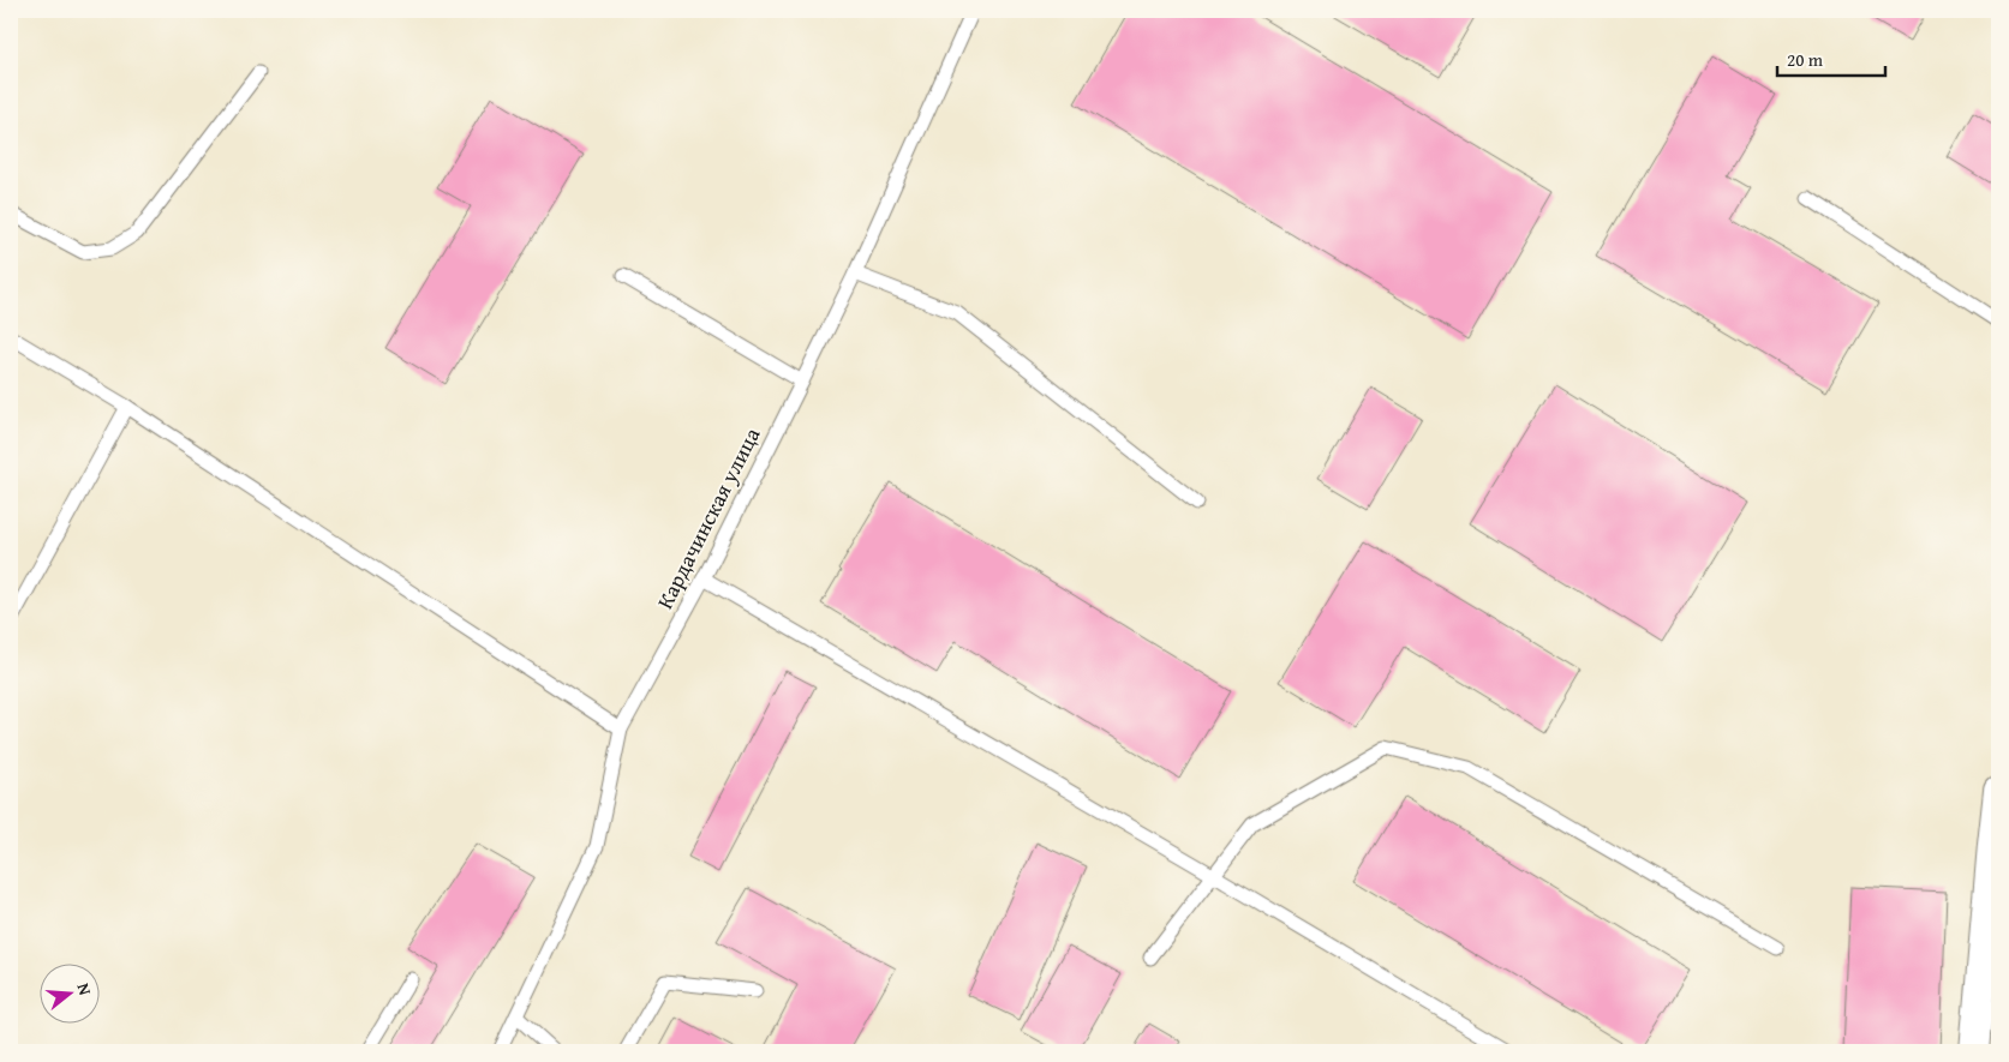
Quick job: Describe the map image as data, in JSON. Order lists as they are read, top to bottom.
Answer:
{
  "streets": {
    "lane": ["Кардачинская улица"]
  },
  "scale_bar": "20 m",
  "north": "right"
}
